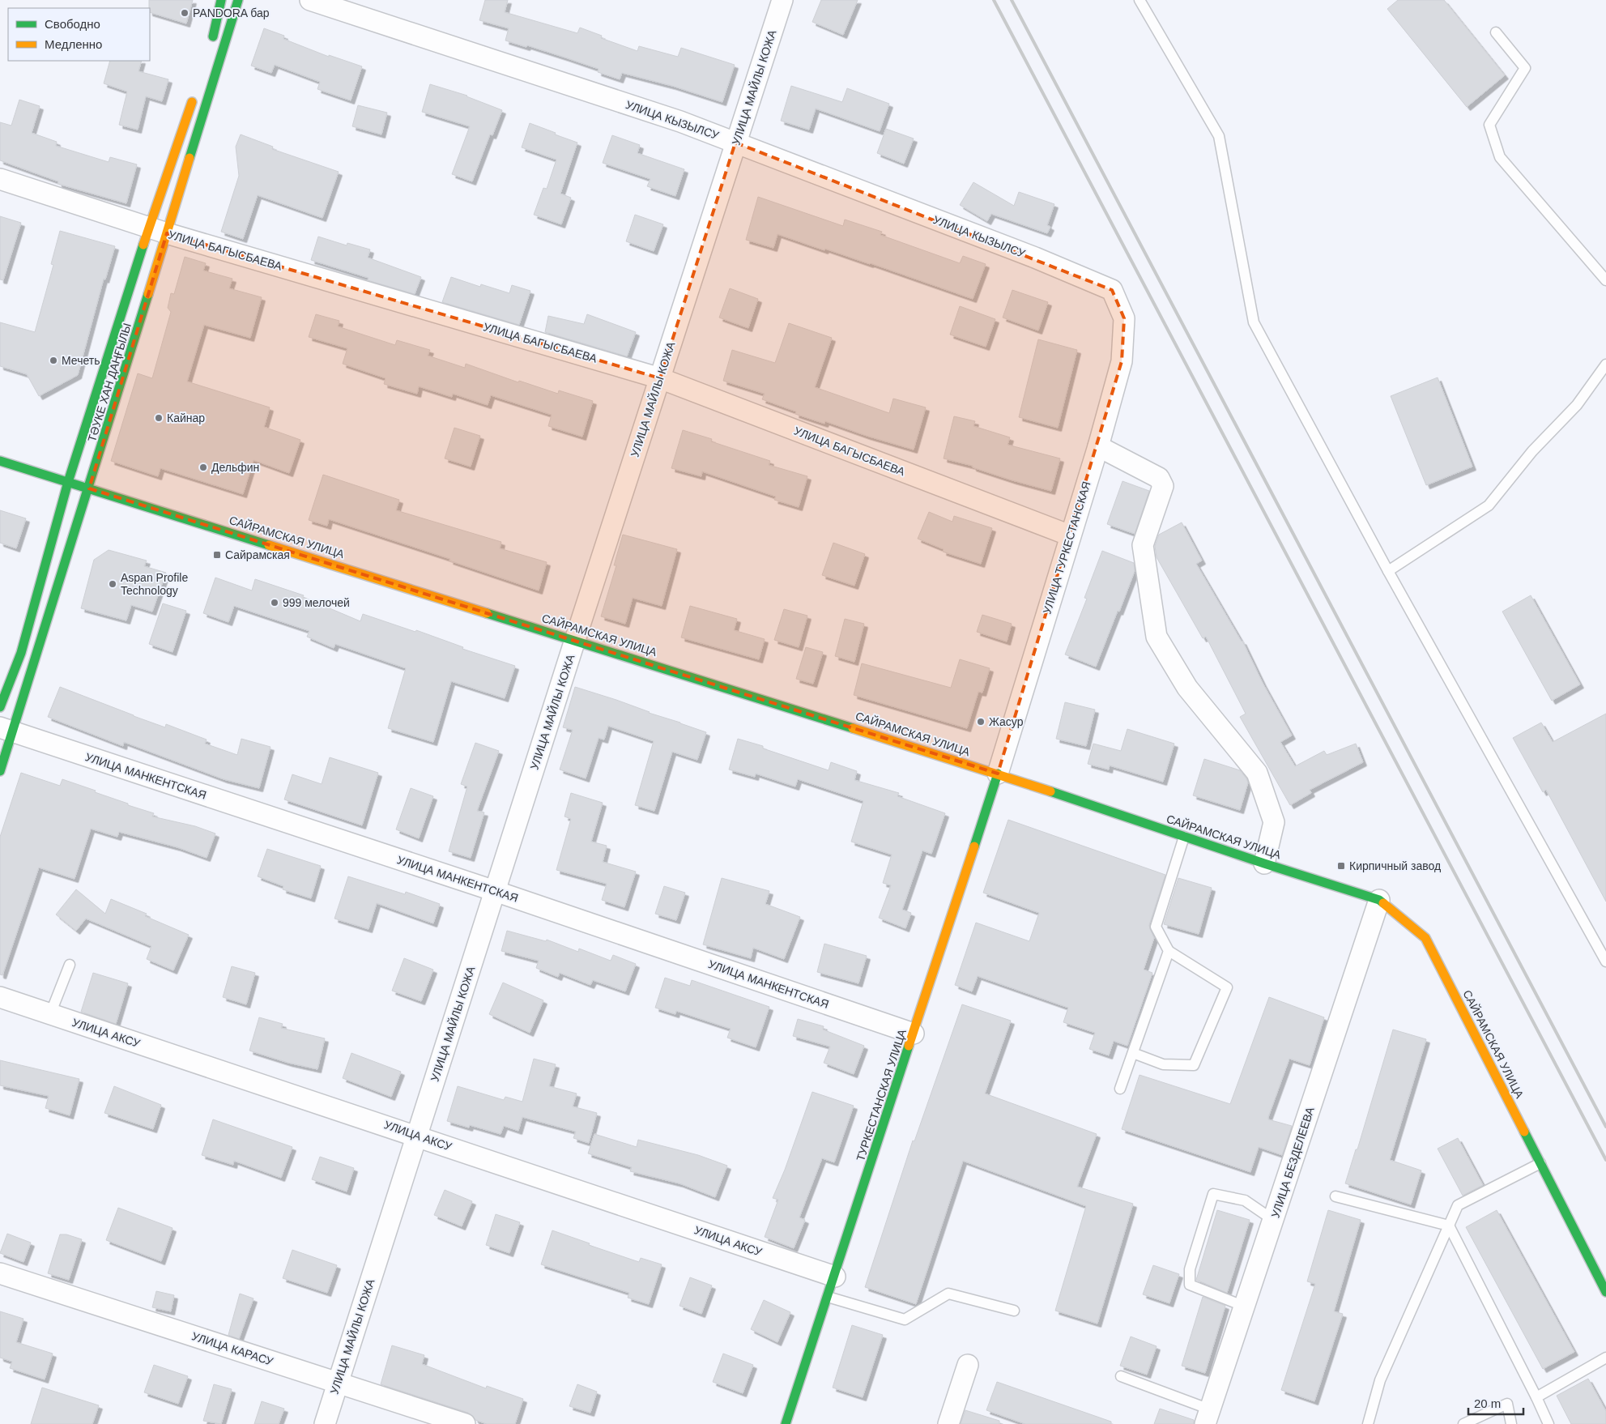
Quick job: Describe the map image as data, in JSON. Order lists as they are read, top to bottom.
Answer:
{
  "streets": {
    "main road": ["ТӘУКЕ ХАН ДАҢҒЫЛЫ", "САЙРАМСКАЯ УЛИЦА", "ТУРКЕСТАНСКАЯ УЛИЦА"],
    "street": [
      "УЛИЦА МАЙЛЫ КОЖА",
      "УЛИЦА КЫЗЫЛСУ",
      "УЛИЦА БАГЫСБАЕВА",
      "УЛИЦА ТУРКЕСТАНСКАЯ",
      "УЛИЦА МАНКЕНТСКАЯ",
      "УЛИЦА АКСУ",
      "УЛИЦА БЕЗДЕЛЕЕВА",
      "УЛИЦА КАРАСУ"
    ]
  },
  "crossings": [
    ["УЛИЦА МАЙЛЫ КОЖА", "УЛИЦА КЫЗЫЛСУ"],
    ["УЛИЦА МАЙЛЫ КОЖА", "УЛИЦА БАГЫСБАЕВА"],
    ["УЛИЦА МАЙЛЫ КОЖА", "САЙРАМСКАЯ УЛИЦА"],
    ["УЛИЦА МАЙЛЫ КОЖА", "УЛИЦА МАНКЕНТСКАЯ"],
    ["УЛИЦА МАЙЛЫ КОЖА", "УЛИЦА АКСУ"],
    ["УЛИЦА МАЙЛЫ КОЖА", "УЛИЦА КАРАСУ"],
    ["УЛИЦА КЫЗЫЛСУ", "УЛИЦА ТУРКЕСТАНСКАЯ"],
    ["УЛИЦА БАГЫСБАЕВА", "ТӘУКЕ ХАН ДАҢҒЫЛЫ"],
    ["УЛИЦА БАГЫСБАЕВА", "УЛИЦА ТУРКЕСТАНСКАЯ"],
    ["ТӘУКЕ ХАН ДАҢҒЫЛЫ", "САЙРАМСКАЯ УЛИЦА"],
    ["ТӘУКЕ ХАН ДАҢҒЫЛЫ", "УЛИЦА МАНКЕНТСКАЯ"],
    ["САЙРАМСКАЯ УЛИЦА", "УЛИЦА ТУРКЕСТАНСКАЯ"],
    ["САЙРАМСКАЯ УЛИЦА", "ТУРКЕСТАНСКАЯ УЛИЦА"],
    ["САЙРАМСКАЯ УЛИЦА", "УЛИЦА БЕЗДЕЛЕЕВА"],
    ["УЛИЦА ТУРКЕСТАНСКАЯ", "ТУРКЕСТАНСКАЯ УЛИЦА"],
    ["УЛИЦА МАНКЕНТСКАЯ", "ТУРКЕСТАНСКАЯ УЛИЦА"],
    ["УЛИЦА АКСУ", "ТУРКЕСТАНСКАЯ УЛИЦА"]
  ],
  "places": {
    "other": [
      "PANDORA бар",
      "Мечеть",
      "Кайнар",
      "Дельфин",
      "Aspan Profile Technology",
      "999 мелочей",
      "Жасур"
    ],
    "transit": ["Сайрамская", "Кирпичный завод"]
  },
  "legend": ["Свободно", "Медленно"],
  "scale_bar": "20 m"
}
